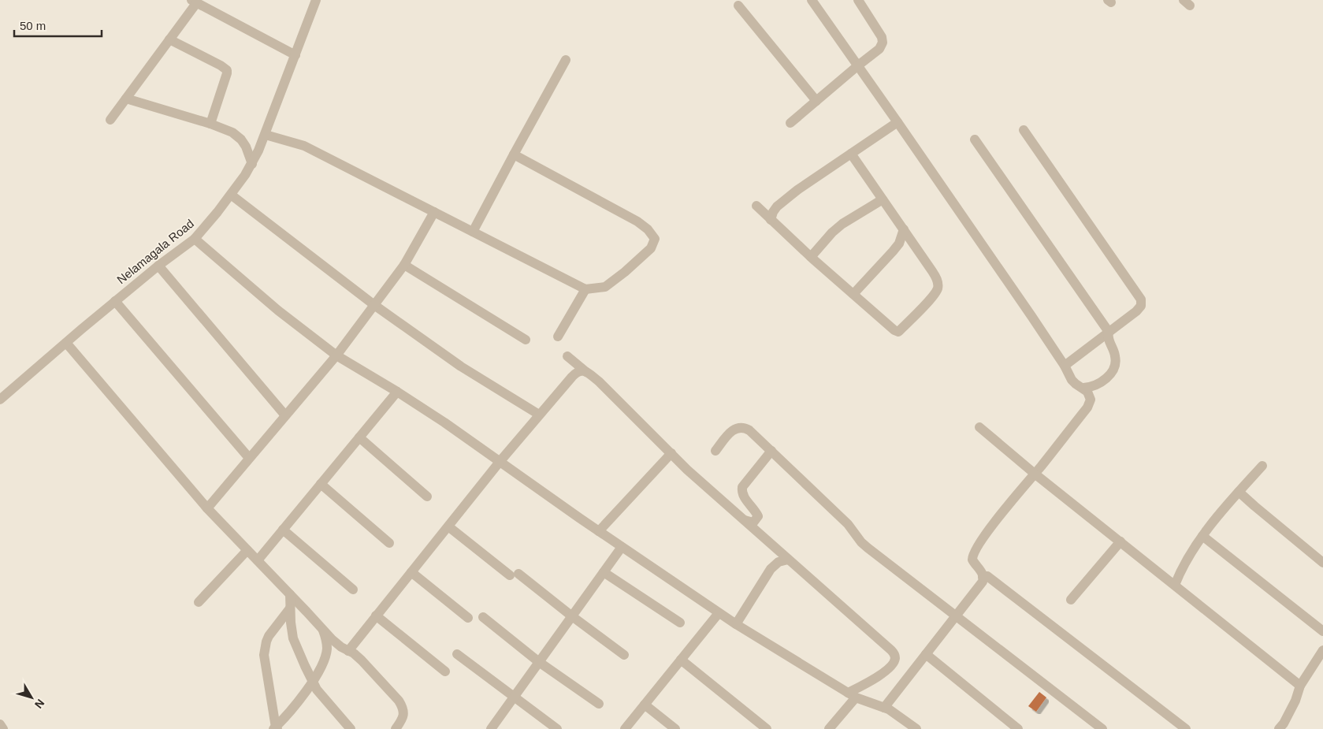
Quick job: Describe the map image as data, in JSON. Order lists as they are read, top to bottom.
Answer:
{
  "streets": {
    "street": ["Nelamagala Road"]
  },
  "scale_bar": "50 m",
  "north": "bottom right"
}
